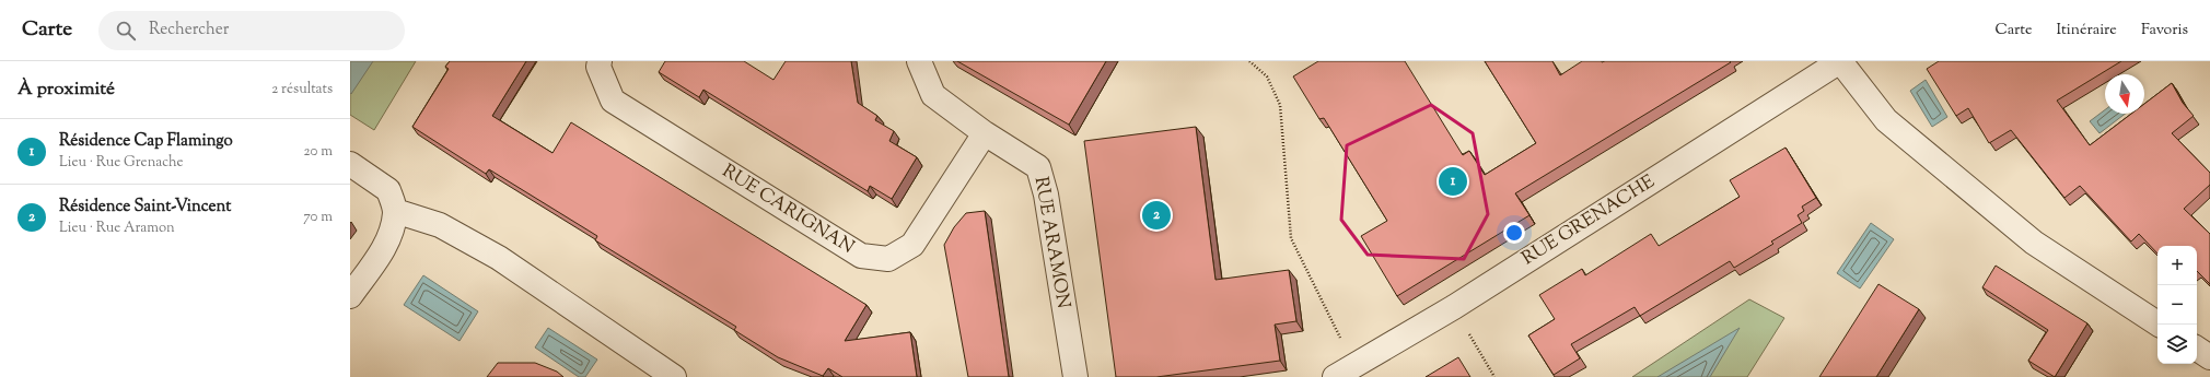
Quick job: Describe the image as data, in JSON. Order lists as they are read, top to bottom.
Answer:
{
  "streets": {
    "street": ["RUE CARIGNAN", "RUE GRENACHE", "RUE ARAMON"]
  },
  "crossings": [
    ["RUE CARIGNAN", "RUE ARAMON"]
  ],
  "north": "bottom",
  "page": {
    "header": "Carte",
    "search": "Rechercher",
    "nav": ["Carte", "Itinéraire", "Favoris"],
    "heading": ["À proximité", "2 résultats"],
    "list": [
      {
        "mark": "1",
        "name": "Résidence Cap Flamingo",
        "note": "Lieu · Rue Grenache",
        "value": "20 m"
      },
      {
        "mark": "2",
        "name": "Résidence Saint-Vincent",
        "note": "Lieu · Rue Aramon",
        "value": "70 m"
      }
    ],
    "pins": ["1", "2"],
    "map_buttons": ["+", "−"]
  }
}
